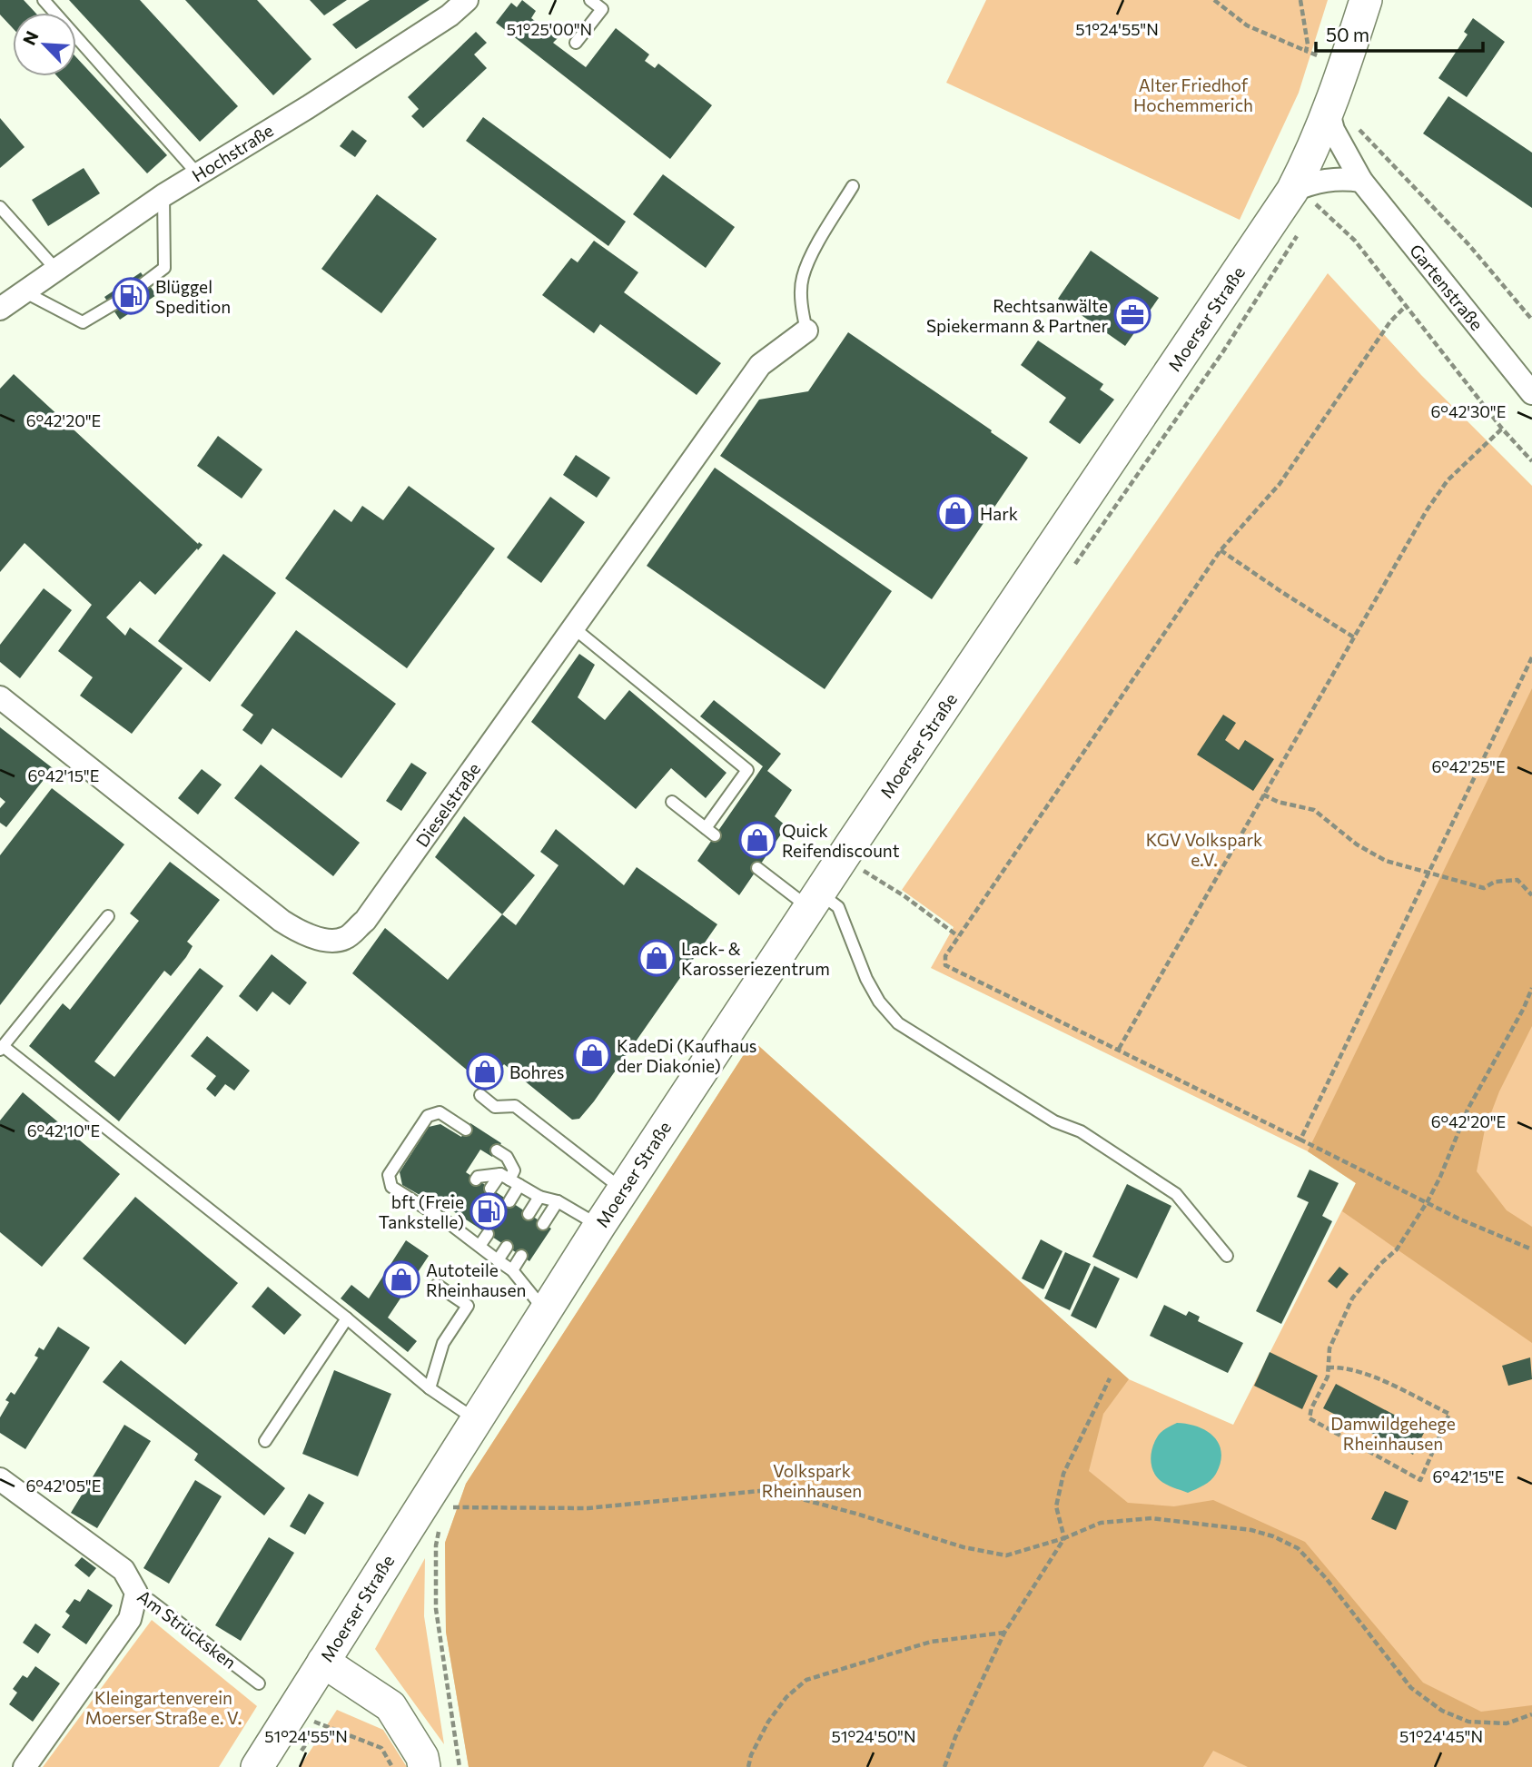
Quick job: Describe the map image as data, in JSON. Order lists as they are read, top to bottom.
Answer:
{
  "streets": {
    "main road": ["Moerser Straße"],
    "street": [
      "Hochstraße",
      "Gartenstraße",
      "Dieselstraße",
      "Am Strücksken"
    ]
  },
  "crossings": [
    ["Gartenstraße", "Moerser Straße"]
  ],
  "parks": [
    "Alter Friedhof Hochemmerich",
    "KGV Volkspark e.V.",
    "Damwildgehege Rheinhausen",
    "Volkspark Rheinhausen",
    "Kleingartenverein Moerser Straße e. V."
  ],
  "places": {
    "fuel station": ["Blüggel Spedition", "bft (Freie Tankstelle)"],
    "office": ["Rechtsanwälte Spiekermann & Partner"],
    "shop": [
      "Hark",
      "Quick Reifendiscount",
      "Lack- & Karosseriezentrum",
      "KadeDi (Kaufhaus der Diakonie)",
      "Bohres",
      "Autoteile Rheinhausen"
    ]
  },
  "scale_bar": "50 m",
  "north": "top left",
  "coordinates": [
    "51°25'00\"N",
    "51°24'55\"N",
    "6°42'30\"E",
    "6°42'20\"E",
    "6°42'25\"E",
    "6°42'15\"E",
    "6°42'10\"E",
    "6°42'05\"E",
    "51°24'50\"N",
    "51°24'45\"N"
  ]
}
